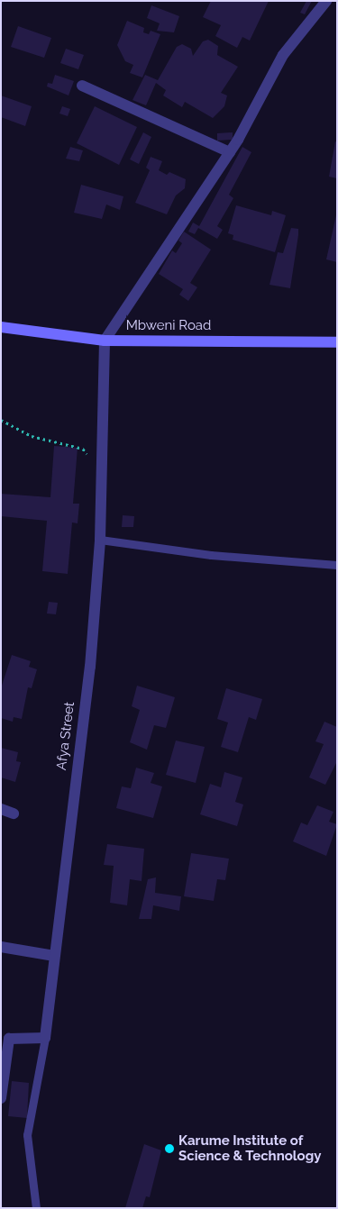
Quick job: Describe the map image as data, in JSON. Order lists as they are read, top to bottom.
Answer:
{
  "streets": {
    "street": ["Mbweni Road", "Afya Street"]
  },
  "crossings": [
    ["Mbweni Road", "Afya Street"]
  ],
  "places": ["Karume Institute of Science & Technology"]
}
